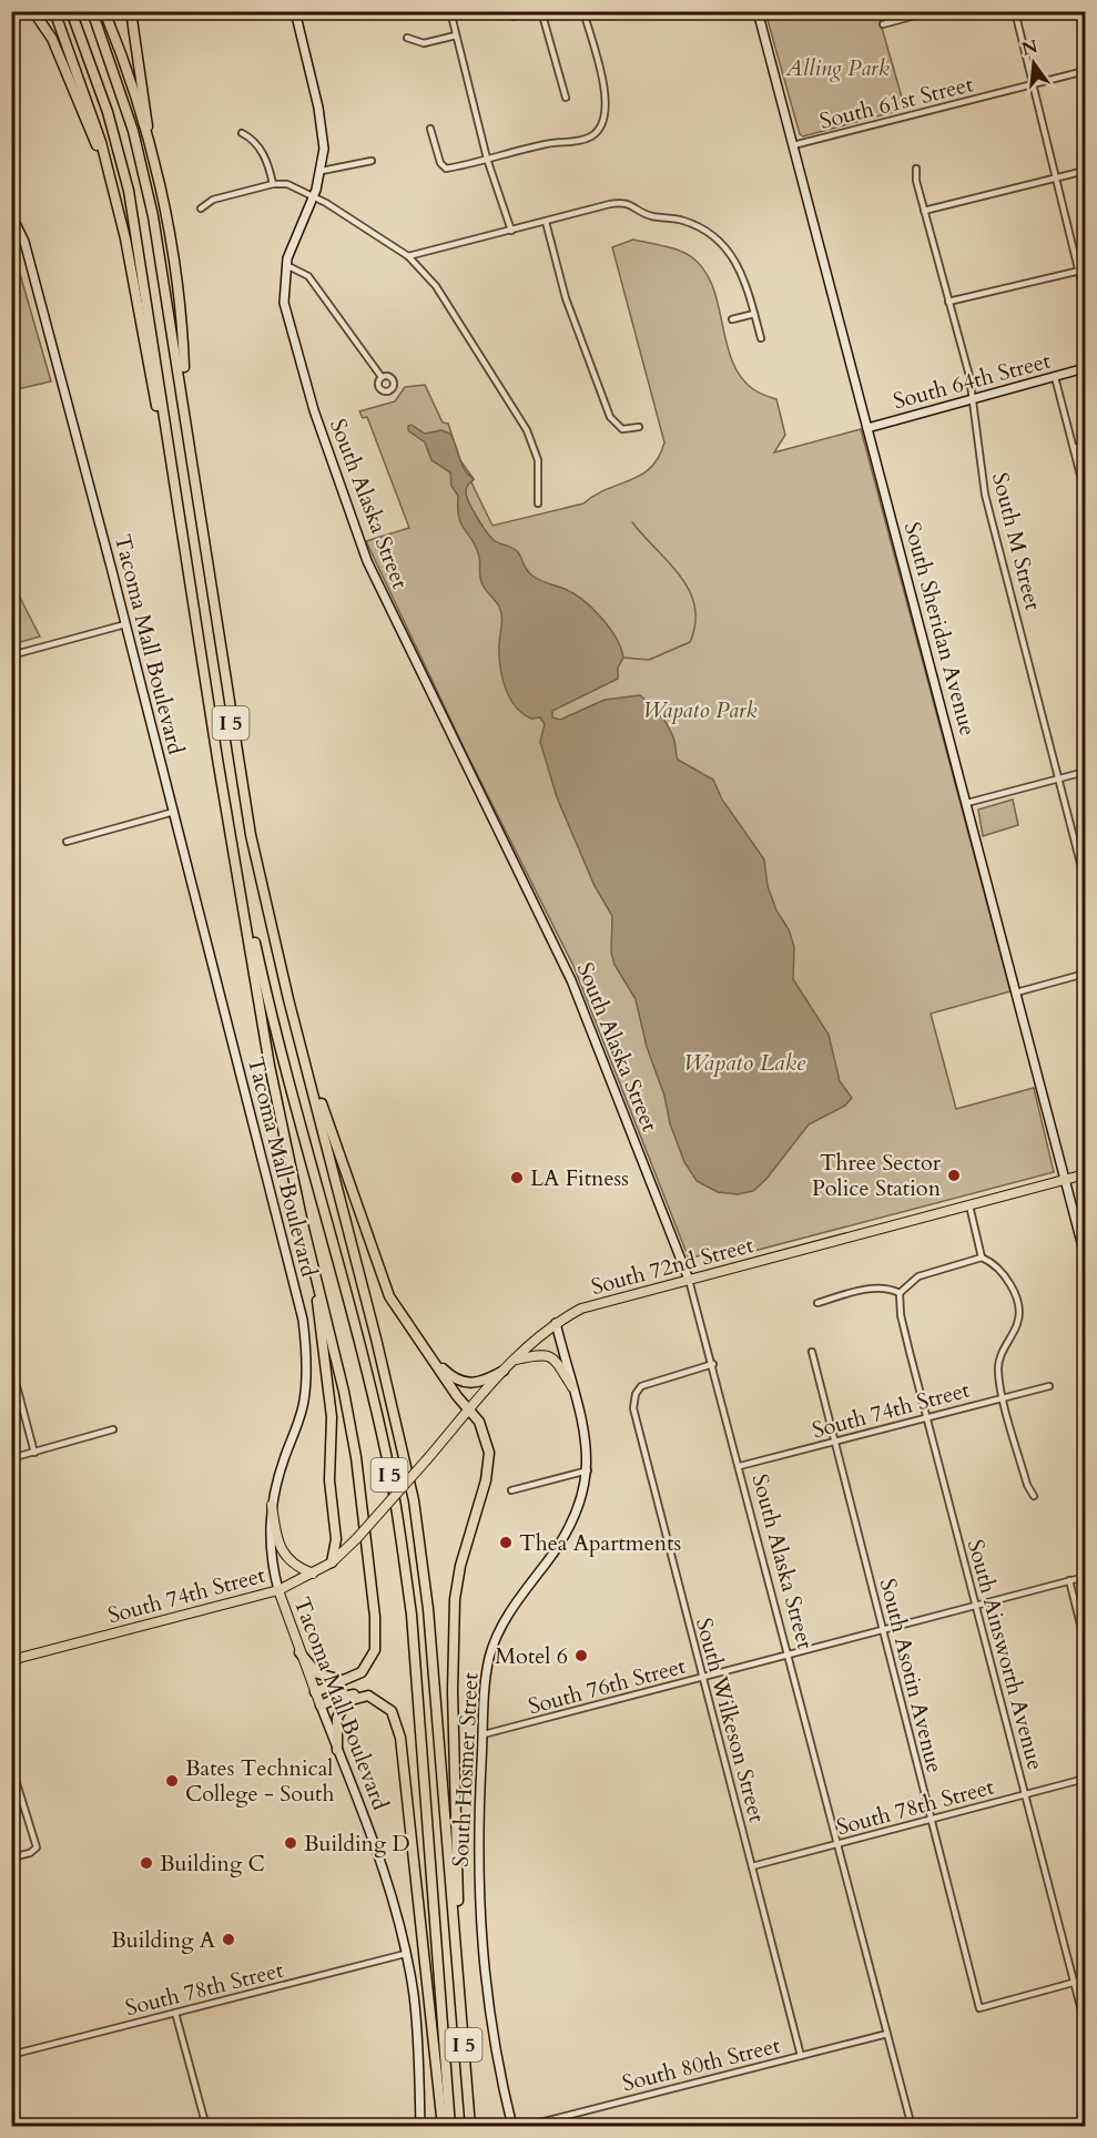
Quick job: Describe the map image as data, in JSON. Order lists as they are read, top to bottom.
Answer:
{
  "streets": {
    "highway": ["I 5"],
    "main road": ["Tacoma Mall Boulevard", "South 72nd Street", "South 74th Street"],
    "street": [
      "South 61st Street",
      "South 64th Street",
      "South Alaska Street",
      "South M Street",
      "South Sheridan Avenue",
      "South Ainsworth Avenue",
      "South Asotin Avenue",
      "South 76th Street",
      "South Wilkeson Street",
      "South Hosmer Street",
      "South 78th Street",
      "South 80th Street"
    ]
  },
  "crossings": [
    ["South 61st Street", "South Sheridan Avenue"],
    ["South 64th Street", "South M Street"],
    ["South 64th Street", "South Sheridan Avenue"],
    ["South Alaska Street", "South 72nd Street"],
    ["South Alaska Street", "South 74th Street"],
    ["South Alaska Street", "South 76th Street"],
    ["South Alaska Street", "South Wilkeson Street"],
    ["South Alaska Street", "South 78th Street"],
    ["South Alaska Street", "South 80th Street"],
    ["South Sheridan Avenue", "South 72nd Street"],
    ["Tacoma Mall Boulevard", "South 74th Street"],
    ["Tacoma Mall Boulevard", "South 78th Street"],
    ["South 72nd Street", "South 74th Street"],
    ["South 72nd Street", "South Hosmer Street"],
    ["South 74th Street", "South Ainsworth Avenue"],
    ["South 74th Street", "South Asotin Avenue"],
    ["South Ainsworth Avenue", "South Asotin Avenue"],
    ["South Ainsworth Avenue", "South 76th Street"],
    ["South Ainsworth Avenue", "South 78th Street"],
    ["South Asotin Avenue", "South 76th Street"],
    ["South Asotin Avenue", "South 78th Street"],
    ["South 76th Street", "South Wilkeson Street"],
    ["South 76th Street", "South Hosmer Street"],
    ["South Wilkeson Street", "South 78th Street"],
    ["South Wilkeson Street", "South 80th Street"]
  ],
  "water": ["Wapato Lake"],
  "parks": ["Alling Park", "Wapato Park"],
  "places": [
    "Three Sector Police Station",
    "LA Fitness",
    "Thea Apartments",
    "Motel 6",
    "Bates Technical College - South",
    "Building D",
    "Building C",
    "Building A"
  ],
  "north": "top"
}
